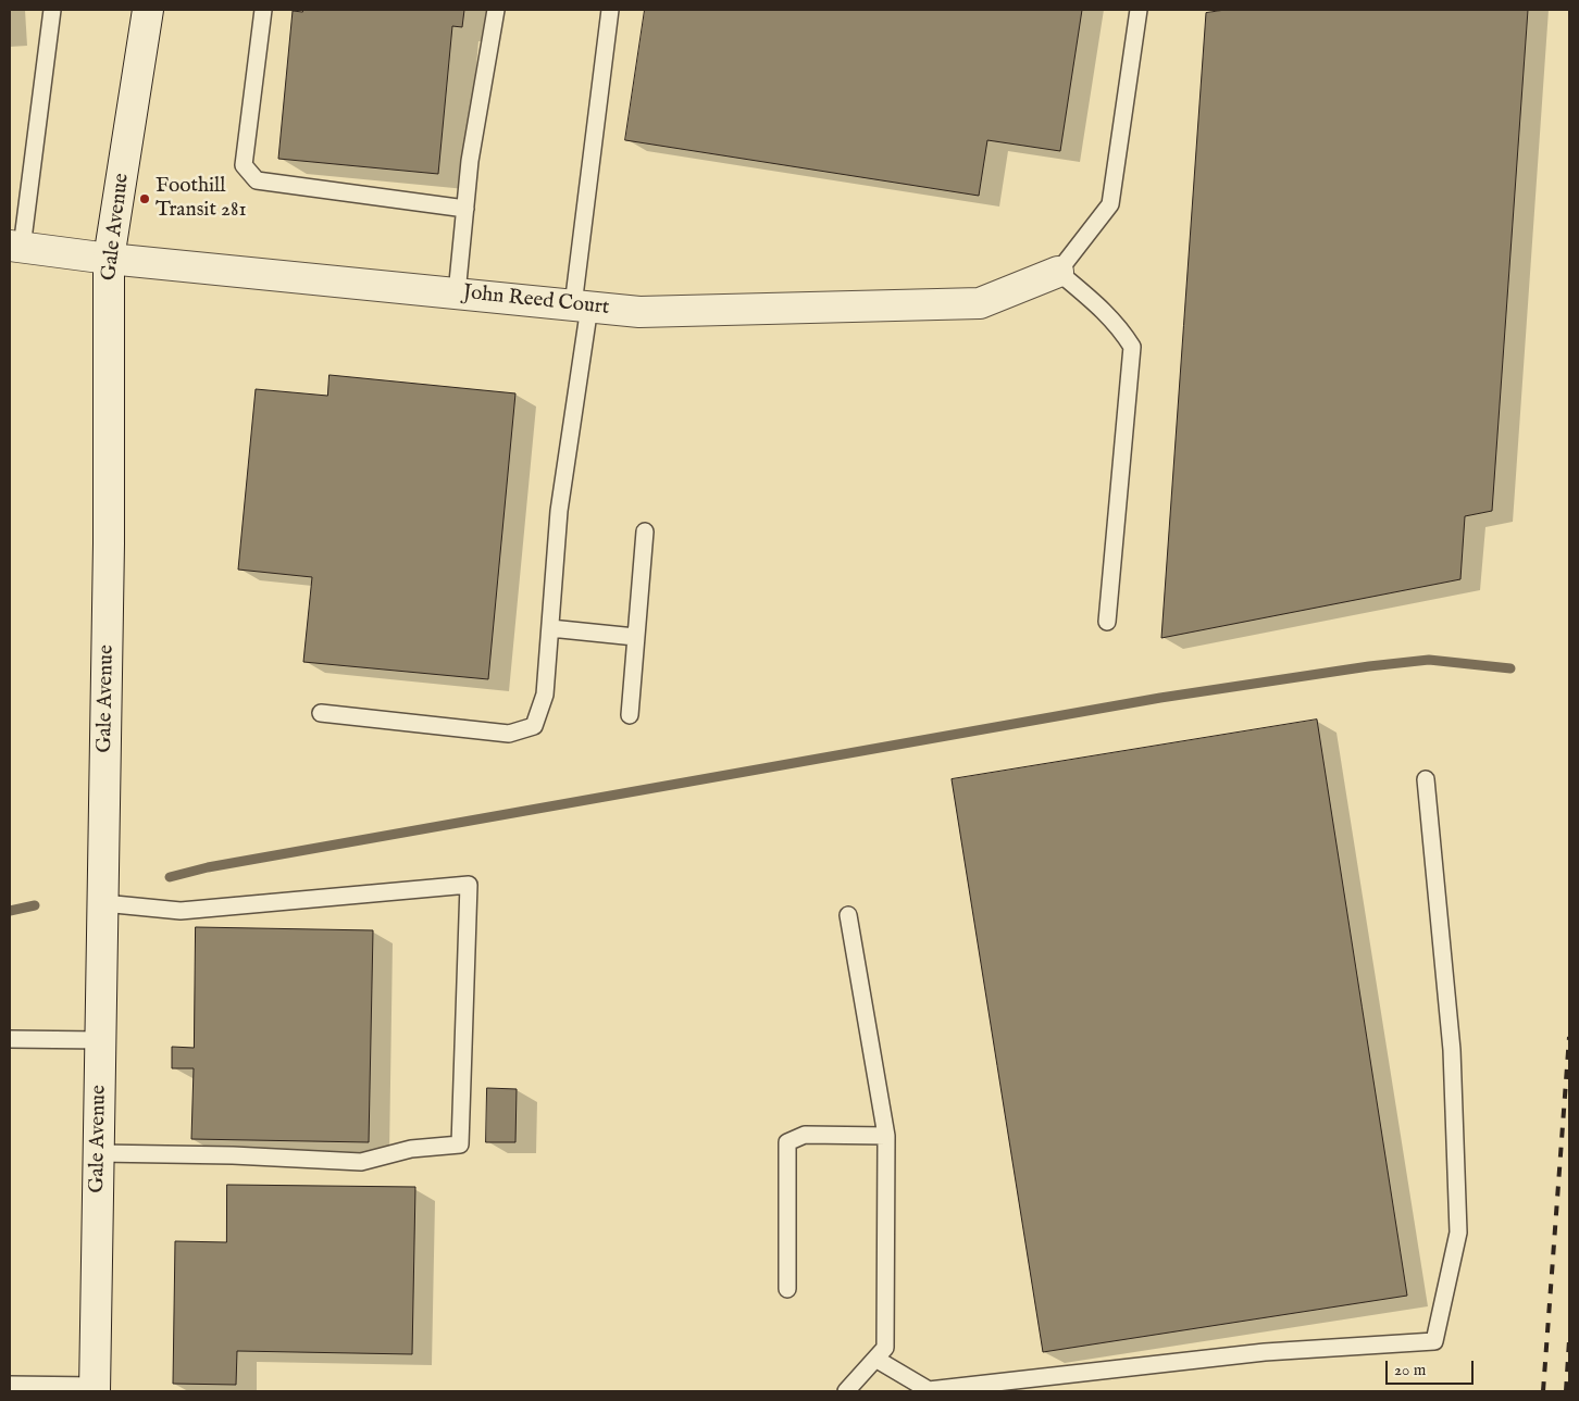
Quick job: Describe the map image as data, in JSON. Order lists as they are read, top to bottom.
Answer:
{
  "streets": {
    "main road": ["Gale Avenue", "John Reed Court"]
  },
  "crossings": [
    ["Gale Avenue", "John Reed Court"]
  ],
  "places": ["Foothill Transit 281"],
  "scale_bar": "20 m"
}
